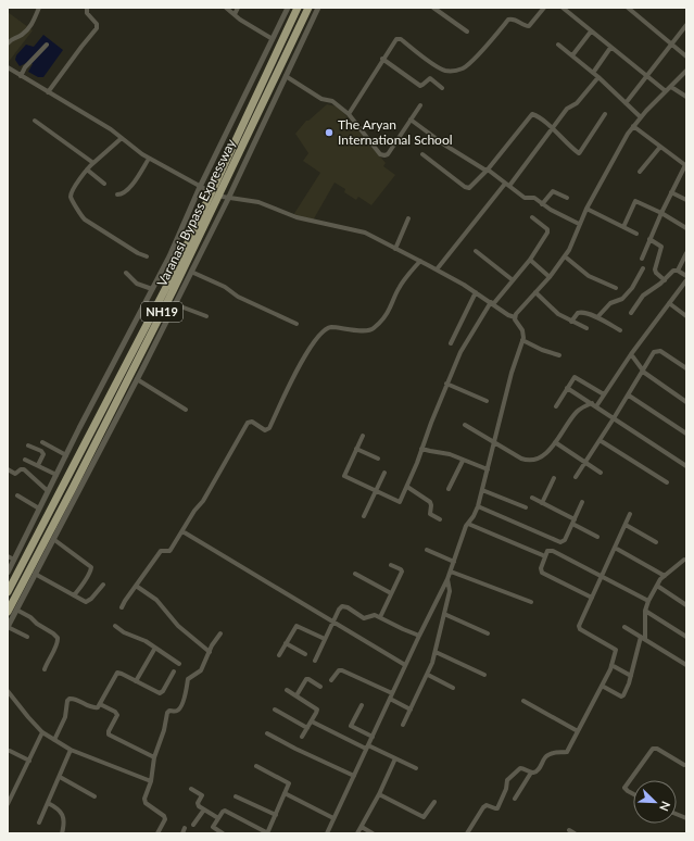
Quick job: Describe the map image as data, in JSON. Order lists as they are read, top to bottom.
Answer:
{
  "streets": {
    "highway": ["Varanasi Bypass Expressway", "NH19"]
  },
  "places": ["The Aryan International School"],
  "north": "bottom right"
}
